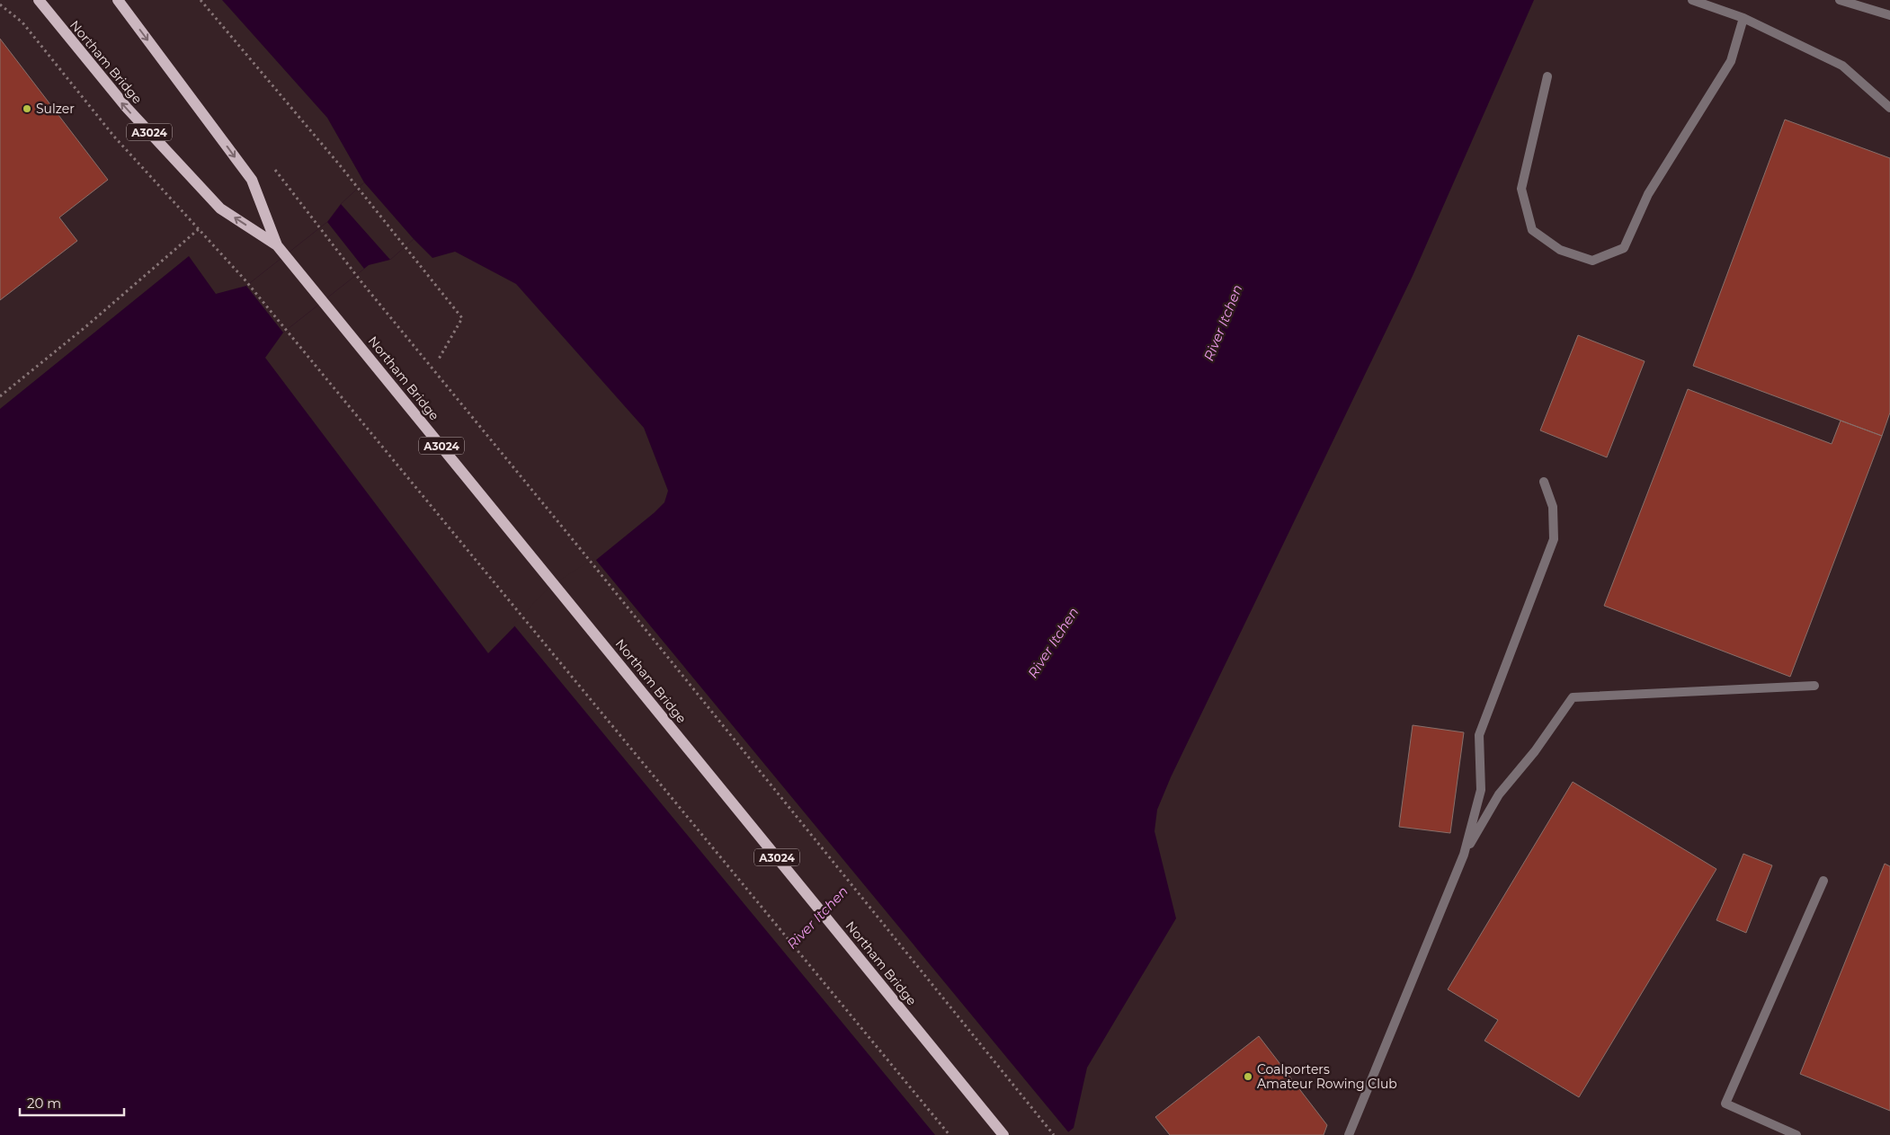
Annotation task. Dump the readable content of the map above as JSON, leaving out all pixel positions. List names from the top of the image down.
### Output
{
  "streets": {
    "main road": ["Northam Bridge", "A3024"]
  },
  "water": ["River Itchen"],
  "places": ["Sulzer", "Coalporters Amateur Rowing Club"],
  "scale_bar": "20 m"
}
